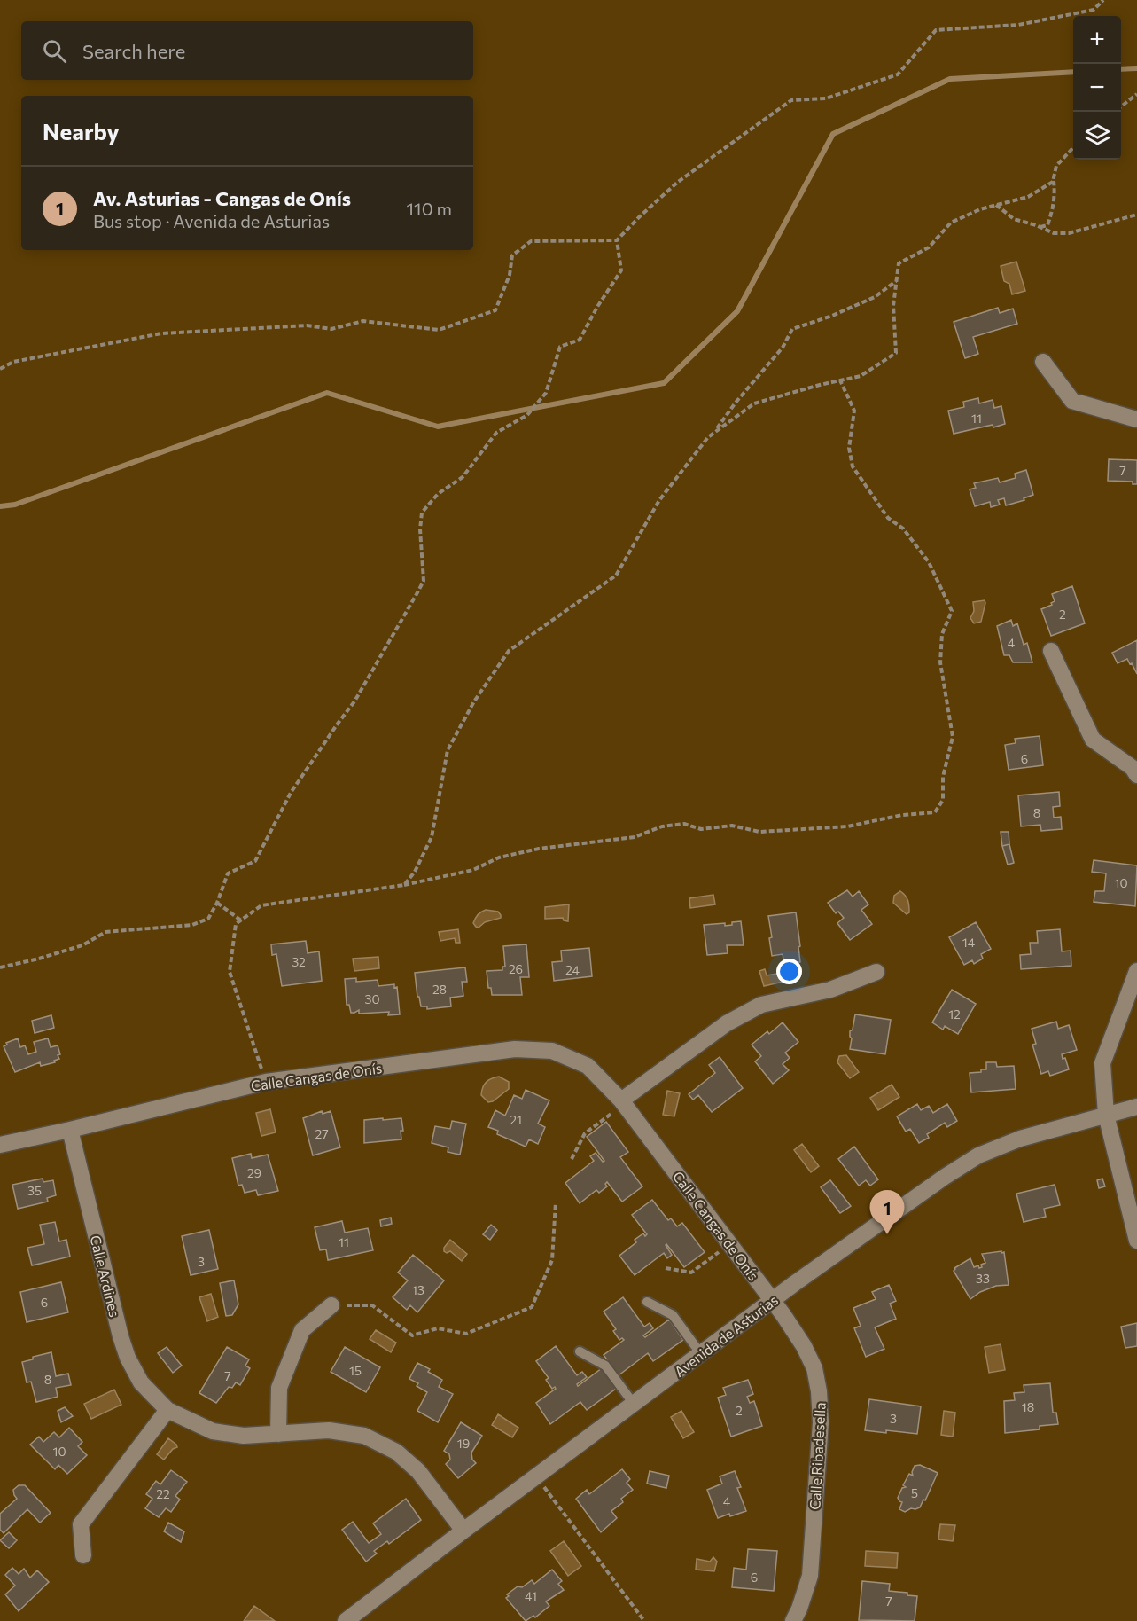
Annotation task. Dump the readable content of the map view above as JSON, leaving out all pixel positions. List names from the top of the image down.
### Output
{
  "streets": {
    "street": [
      "Calle Cangas de Onís",
      "Calle Ardines",
      "Avenida de Asturias",
      "Calle Ribadesella"
    ]
  },
  "crossings": [
    ["Calle Cangas de Onís", "Calle Ardines"],
    ["Calle Cangas de Onís", "Avenida de Asturias"],
    ["Calle Cangas de Onís", "Calle Ribadesella"],
    ["Calle Ardines", "Avenida de Asturias"],
    ["Avenida de Asturias", "Calle Ribadesella"]
  ],
  "house_numbers": [
    "11",
    "7",
    "2",
    "4",
    "6",
    "8",
    "10",
    "14",
    "32",
    "26",
    "24",
    "28",
    "30",
    "12",
    "21",
    "27",
    "29",
    "35",
    "11",
    "3",
    "33",
    "13",
    "6",
    "15",
    "7",
    "8",
    "18",
    "2",
    "3",
    "19",
    "10",
    "5",
    "22",
    "4",
    "6",
    "41",
    "7"
  ],
  "page": {
    "map_buttons": ["+", "−"],
    "search": "Search here",
    "heading": "Nearby",
    "list": [
      {
        "mark": "1",
        "name": "Av. Asturias - Cangas de Onís",
        "note": "Bus stop · Avenida de Asturias",
        "value": "110 m"
      }
    ],
    "pins": "1"
  }
}
